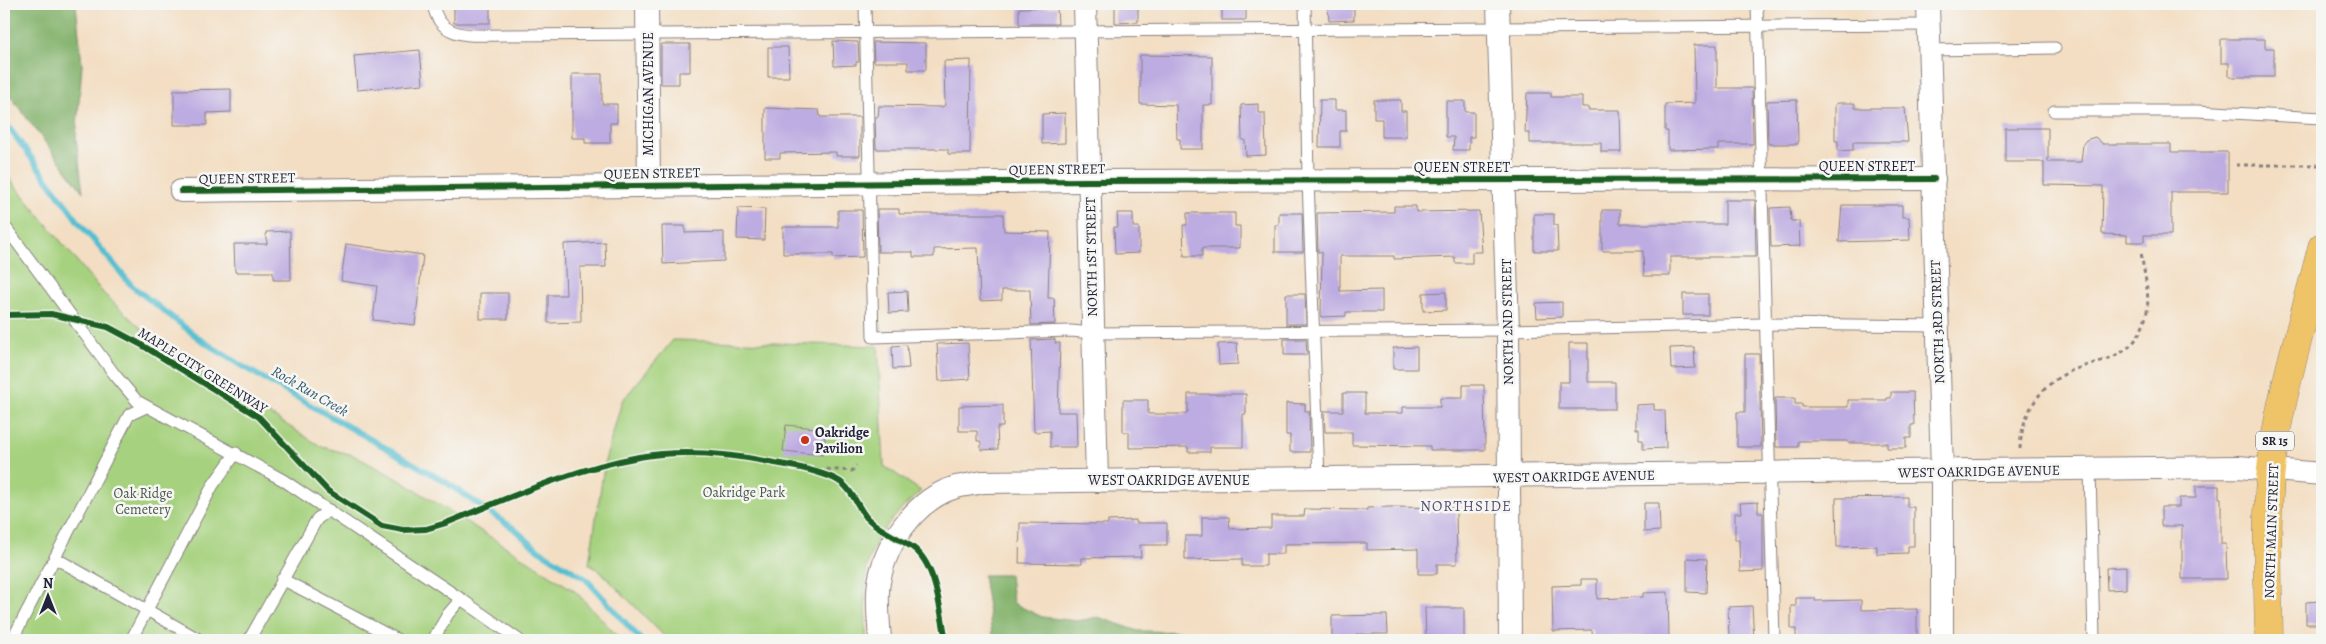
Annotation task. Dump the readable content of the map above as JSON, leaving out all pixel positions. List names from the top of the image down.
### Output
{
  "streets": {
    "main road": ["SR 15", "NORTH MAIN STREET"],
    "street": [
      "MICHIGAN AVENUE",
      "QUEEN STREET",
      "NORTH 1ST STREET",
      "NORTH 2ND STREET",
      "NORTH 3RD STREET",
      "WEST OAKRIDGE AVENUE"
    ],
    "cycle path": ["MAPLE CITY GREENWAY"]
  },
  "crossings": [
    ["MICHIGAN AVENUE", "QUEEN STREET"],
    ["QUEEN STREET", "NORTH 1ST STREET"],
    ["QUEEN STREET", "NORTH 2ND STREET"],
    ["QUEEN STREET", "NORTH 3RD STREET"],
    ["NORTH 1ST STREET", "WEST OAKRIDGE AVENUE"],
    ["NORTH 2ND STREET", "WEST OAKRIDGE AVENUE"],
    ["NORTH 3RD STREET", "WEST OAKRIDGE AVENUE"],
    ["WEST OAKRIDGE AVENUE", "NORTH MAIN STREET"]
  ],
  "districts": ["NORTHSIDE"],
  "water": ["Rock Run Creek"],
  "parks": ["Oakridge Park", "Oak Ridge Cemetery"],
  "places": ["Oakridge Pavilion"],
  "north": "top"
}
